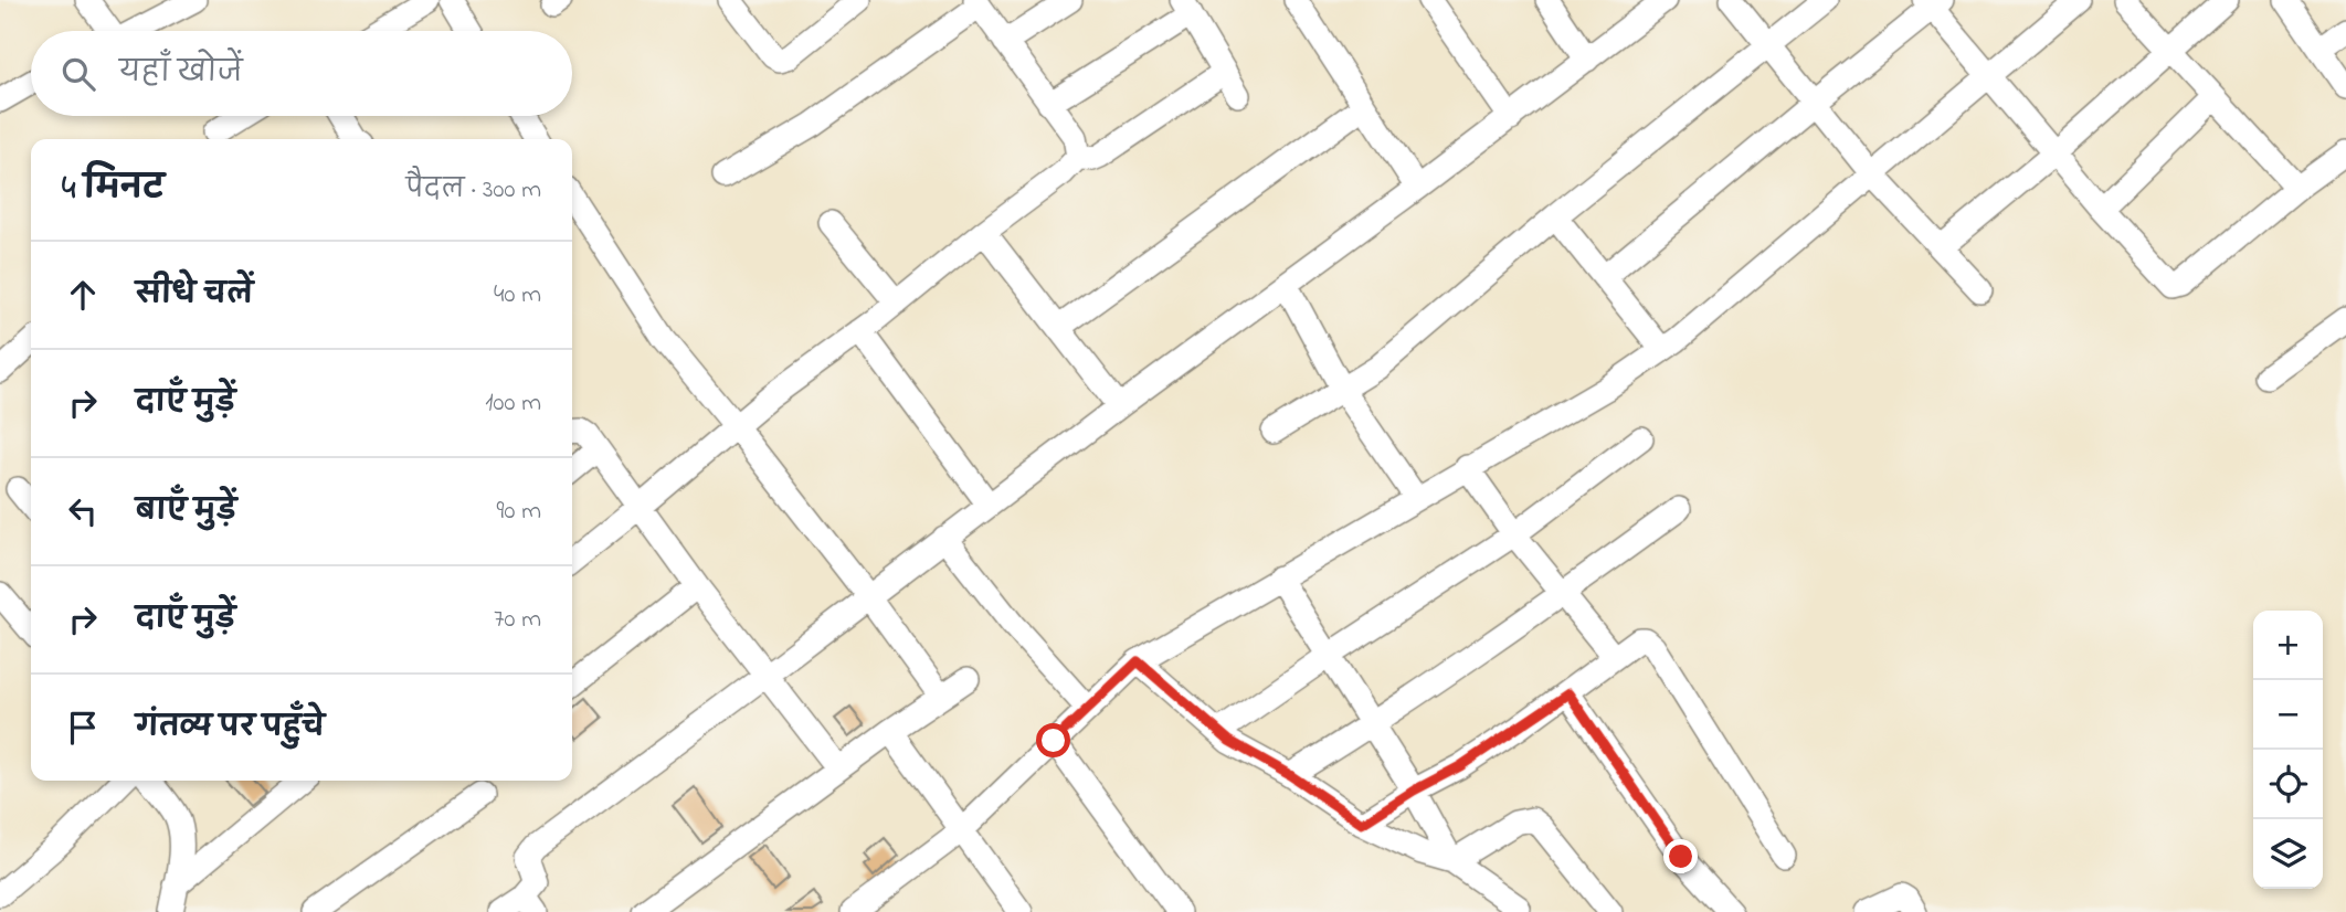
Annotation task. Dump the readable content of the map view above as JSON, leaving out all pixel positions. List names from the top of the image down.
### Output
{
  "page": {
    "search": "यहाँ खोजें",
    "heading": ["4 मिनट", "पैदल · 300 m"],
    "list": [
      ["सीधे चलें", "40 m"],
      ["दाएँ मुड़ें", "100 m"],
      ["बाएँ मुड़ें", "90 m"],
      ["दाएँ मुड़ें", "70 m"],
      "गंतव्य पर पहुँचे"
    ],
    "map_buttons": ["+", "−"]
  }
}
